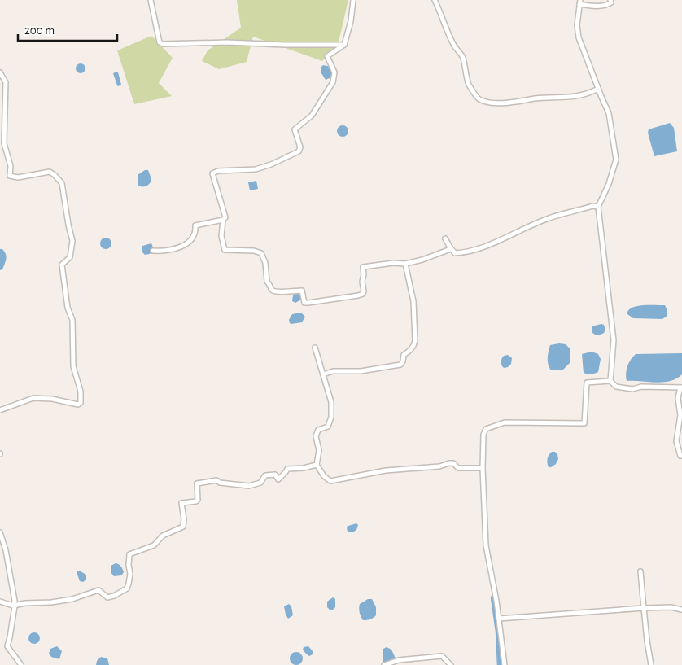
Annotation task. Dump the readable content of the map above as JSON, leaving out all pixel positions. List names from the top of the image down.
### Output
{
  "scale_bar": "200 m"
}
